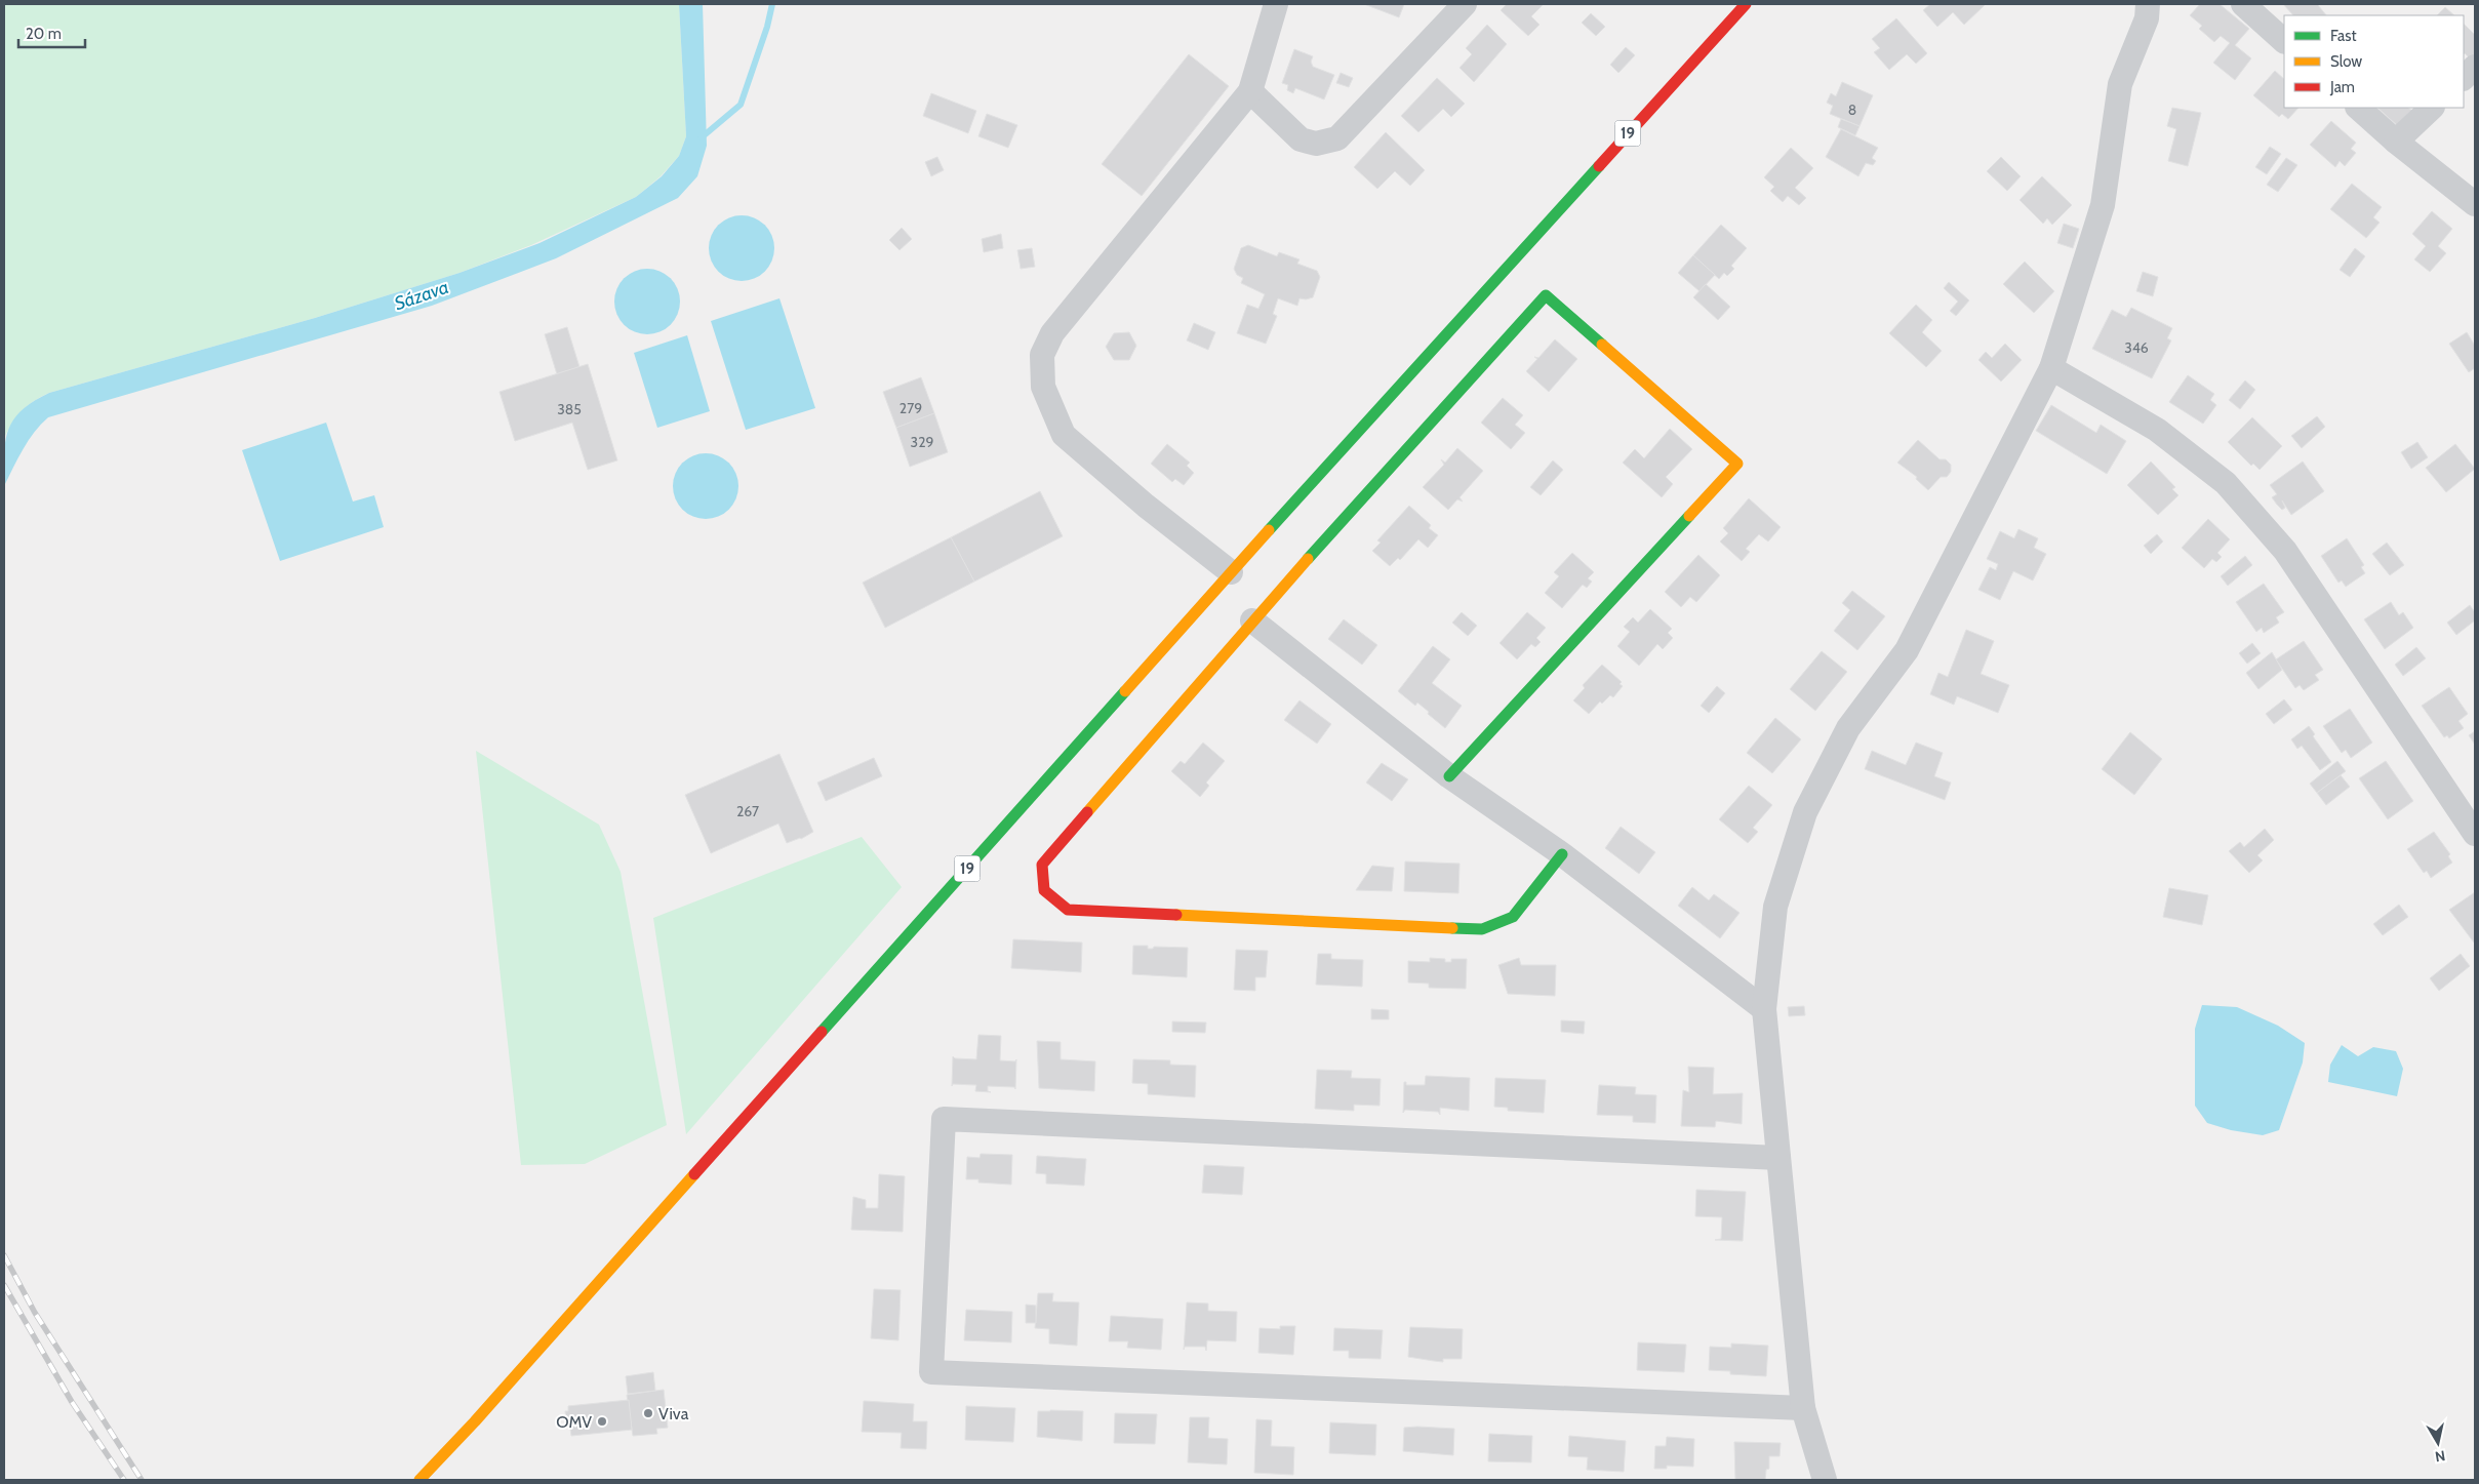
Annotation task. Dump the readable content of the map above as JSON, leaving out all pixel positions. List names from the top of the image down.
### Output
{
  "streets": {
    "street": ["19"]
  },
  "water": ["Sázava"],
  "places": ["Viva", "OMV"],
  "house_numbers": [
    "8",
    "346",
    "279",
    "385",
    "329",
    "267"
  ],
  "legend": ["Fast", "Slow", "Jam"],
  "scale_bar": "20 m",
  "north": "bottom"
}
